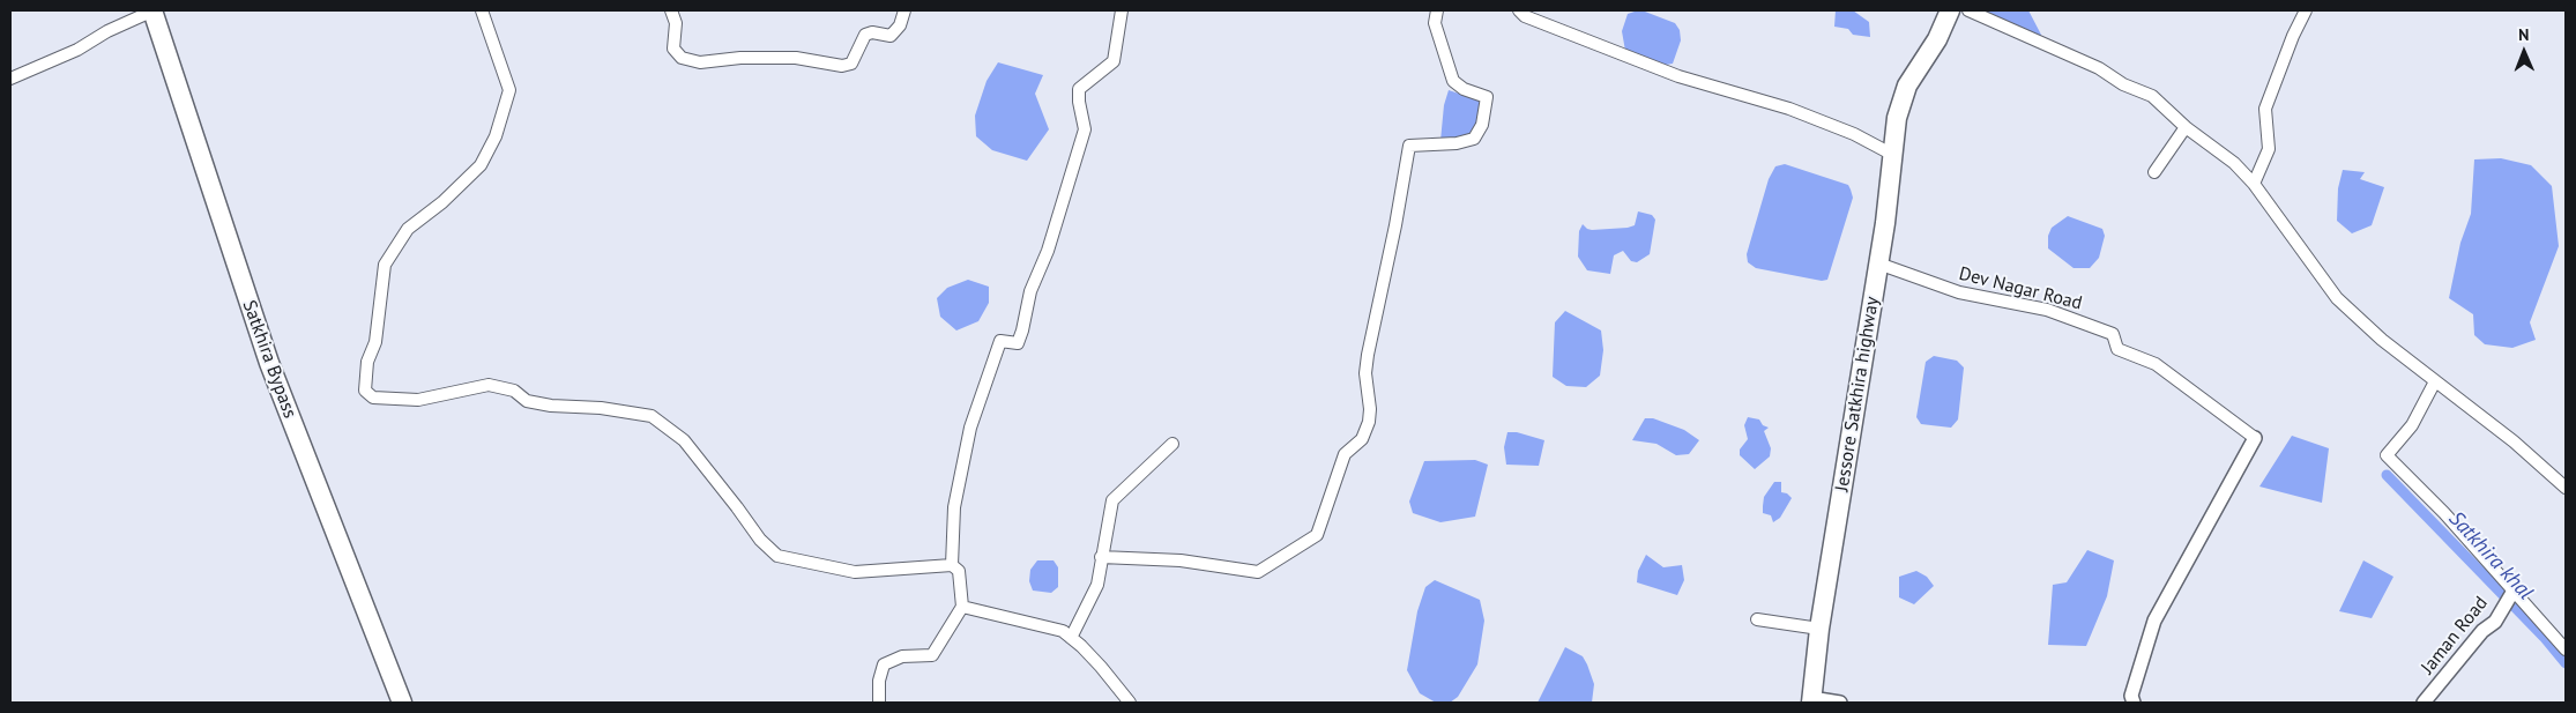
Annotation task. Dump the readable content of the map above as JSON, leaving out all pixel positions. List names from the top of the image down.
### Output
{
  "streets": {
    "highway": ["Satkhira Bypass", "Jessore Satkhira highway"],
    "street": ["Dev Nagar Road", "Jaman Road"]
  },
  "crossings": [
    ["Dev Nagar Road", "Jessore Satkhira highway"]
  ],
  "water": ["Satkhira khal"],
  "north": "top"
}
